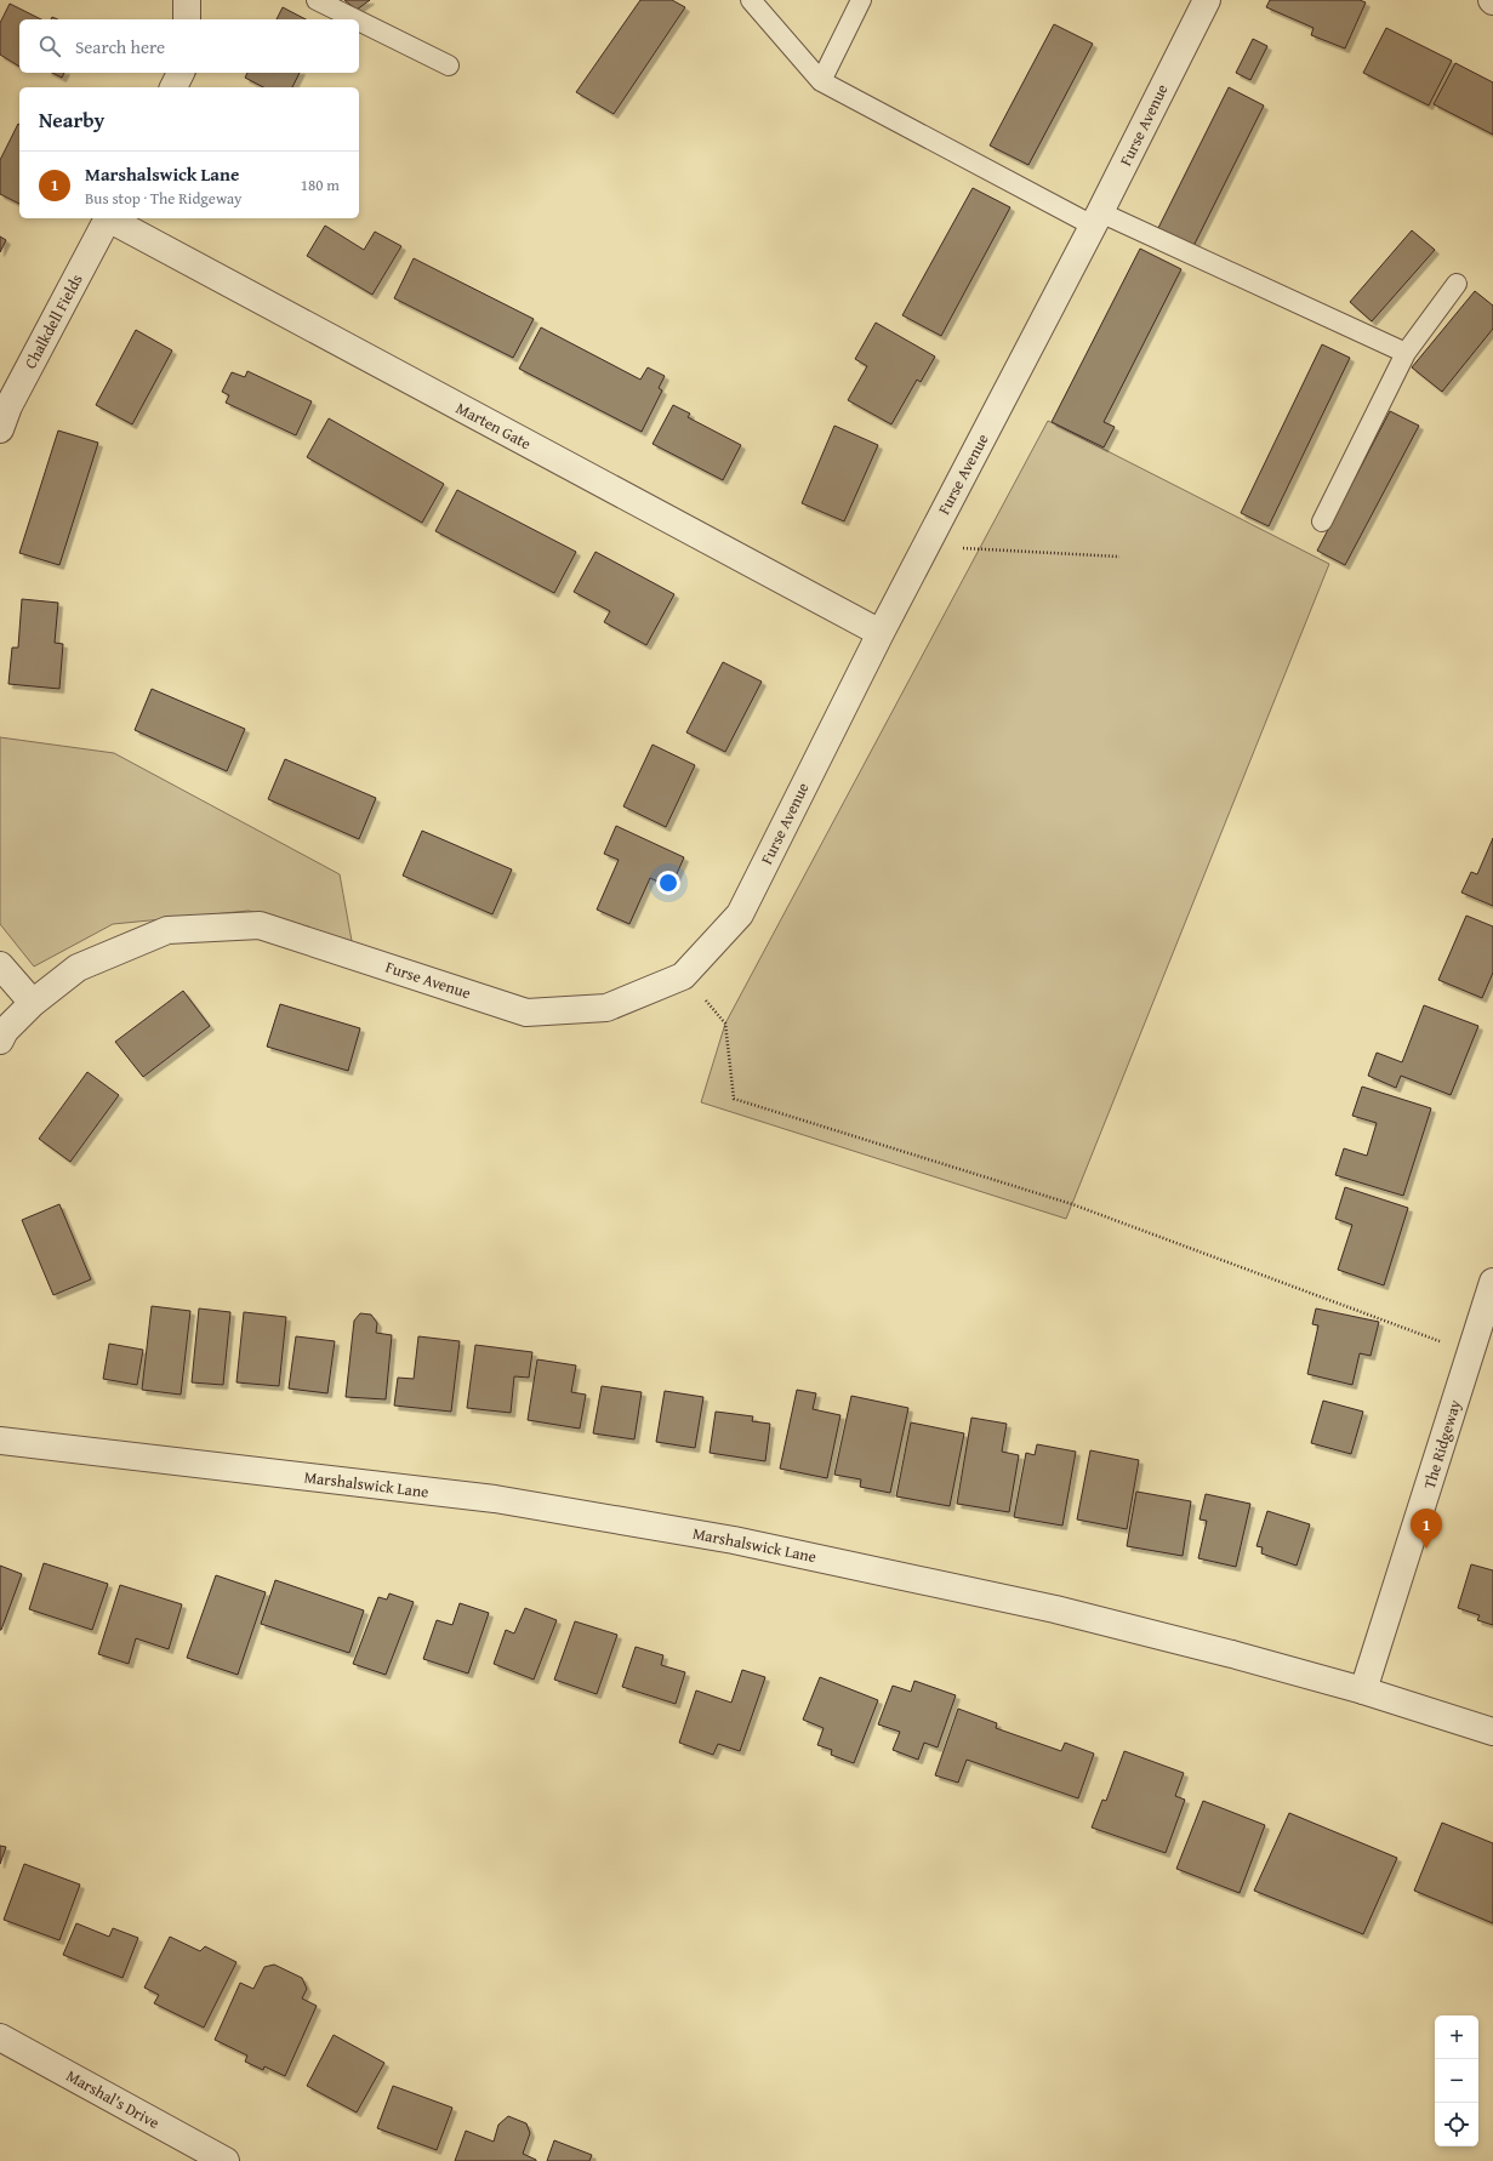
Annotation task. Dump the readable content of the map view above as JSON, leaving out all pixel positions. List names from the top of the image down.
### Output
{
  "streets": {
    "street": [
      "Furse Avenue",
      "Chalkdell Fields",
      "Marten Gate",
      "The Ridgeway",
      "Marshalswick Lane",
      "Marshal's Drive"
    ]
  },
  "crossings": [
    ["Furse Avenue", "Marten Gate"],
    ["The Ridgeway", "Marshalswick Lane"]
  ],
  "page": {
    "search": "Search here",
    "heading": "Nearby",
    "list": [
      {
        "mark": "1",
        "name": "Marshalswick Lane",
        "note": "Bus stop · The Ridgeway",
        "value": "180 m"
      }
    ],
    "pins": "1",
    "map_buttons": ["+", "−"]
  }
}
